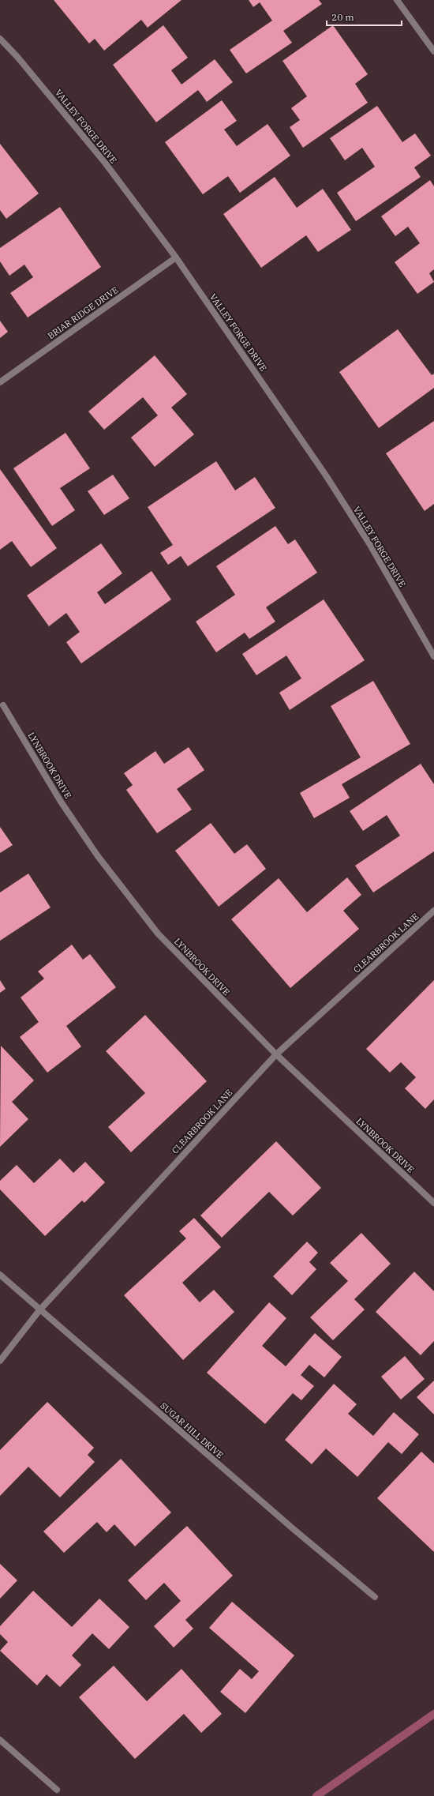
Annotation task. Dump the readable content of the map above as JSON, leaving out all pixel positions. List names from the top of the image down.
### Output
{
  "streets": {
    "street": [
      "VALLEY FORGE DRIVE",
      "BRIAR RIDGE DRIVE",
      "LYNBROOK DRIVE",
      "CLEARBROOK LANE",
      "SUGAR HILL DRIVE"
    ]
  },
  "crossings": [
    ["VALLEY FORGE DRIVE", "BRIAR RIDGE DRIVE"],
    ["LYNBROOK DRIVE", "CLEARBROOK LANE"],
    ["CLEARBROOK LANE", "SUGAR HILL DRIVE"]
  ],
  "scale_bar": "20 m"
}
